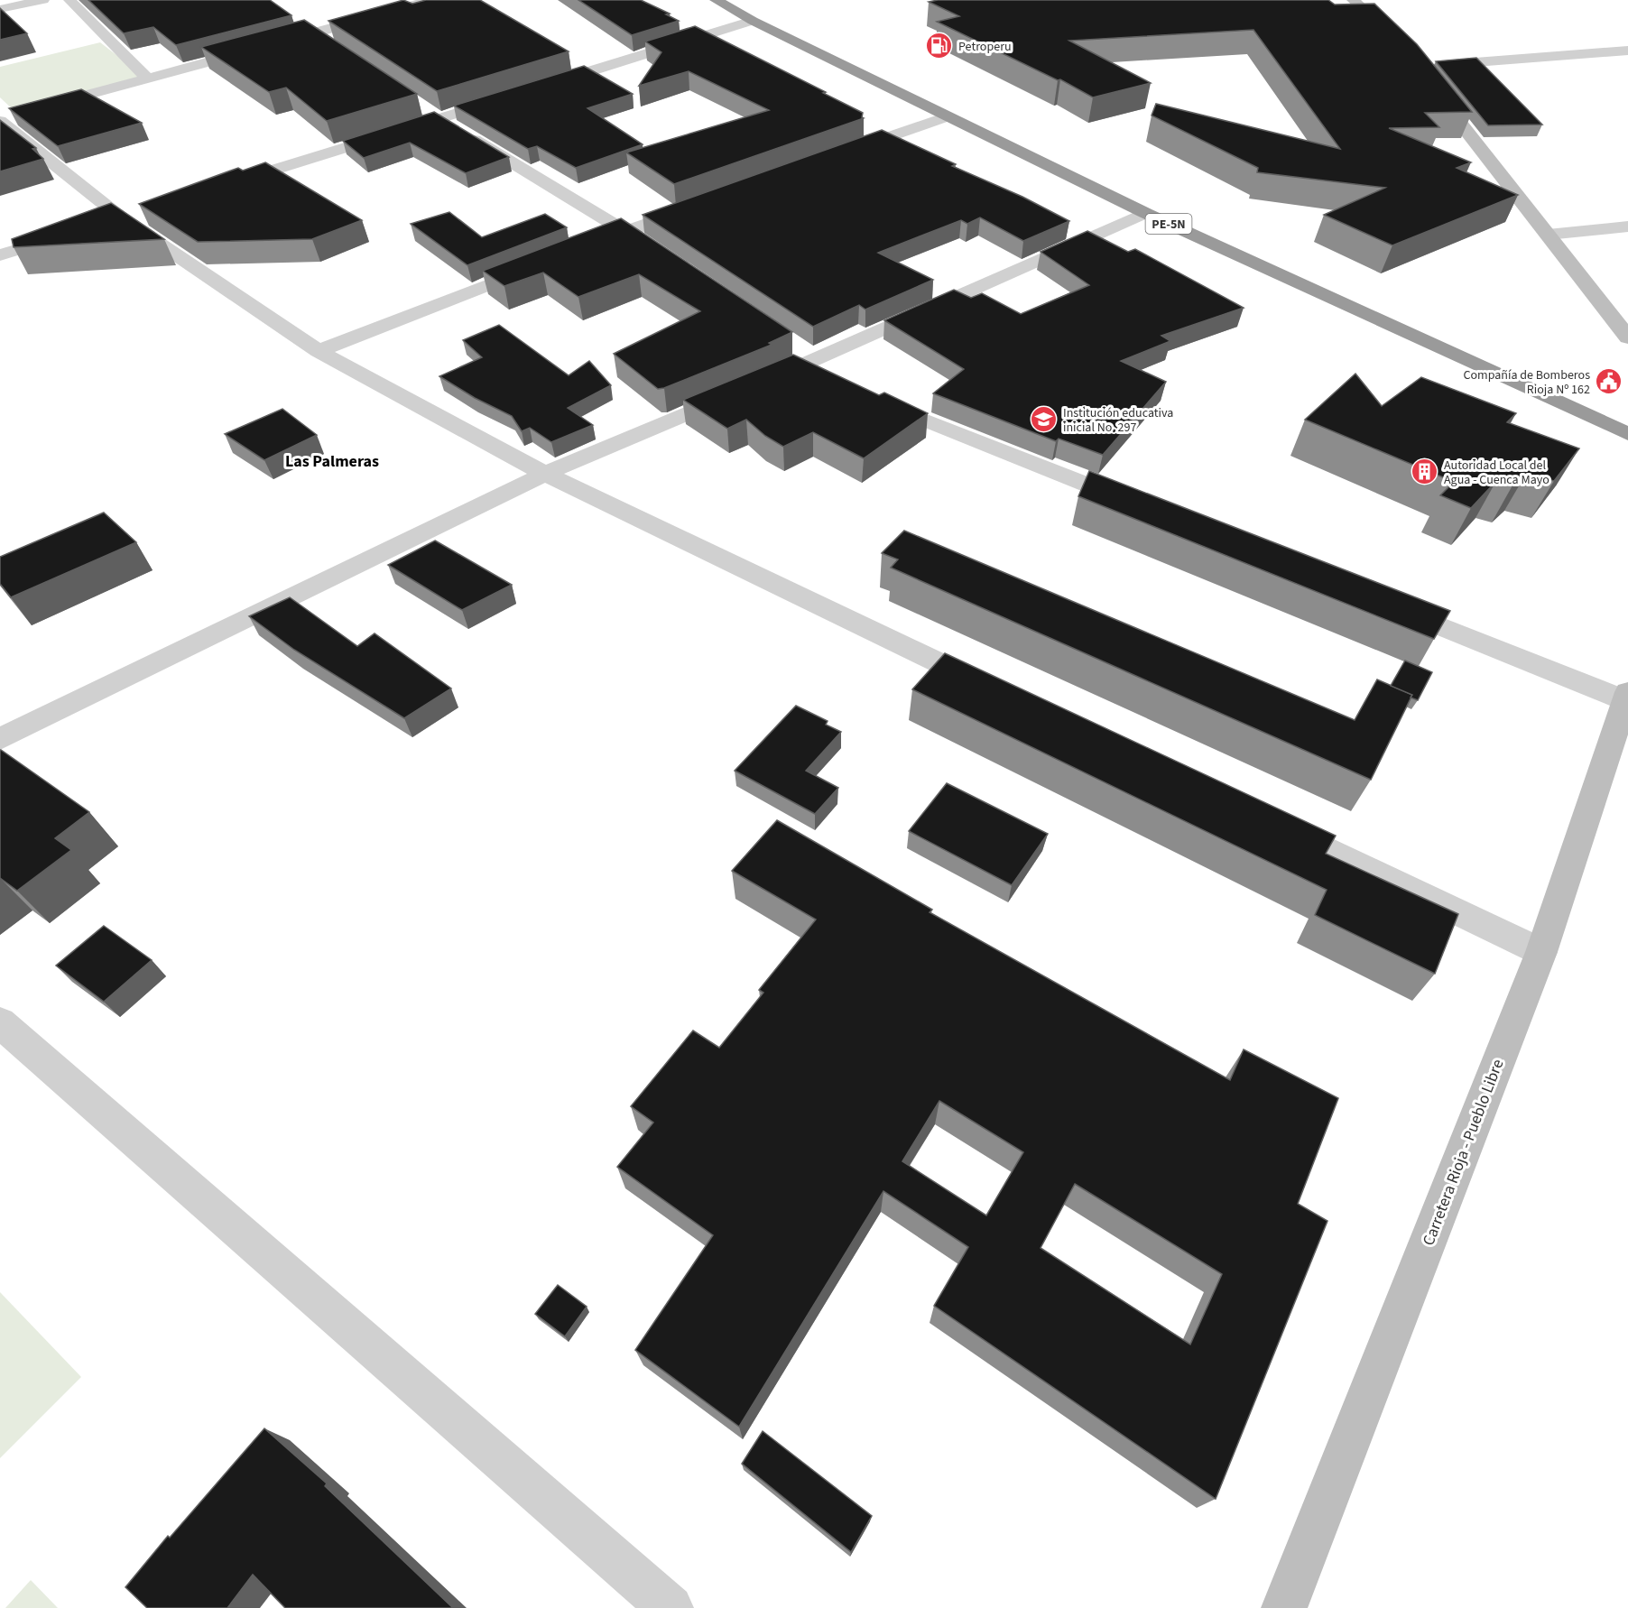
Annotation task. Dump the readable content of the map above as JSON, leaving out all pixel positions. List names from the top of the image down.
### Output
{
  "streets": {
    "highway": ["PE-5N"],
    "street": ["Carretera Rioja - Pueblo Libre"]
  },
  "districts": ["Las Palmeras"],
  "places": {
    "fuel station": ["Petroperu"],
    "public building": ["Compañía de Bomberos Rioja Nº 162"],
    "school or university": ["Institución educativa inicial No. 297"],
    "building": ["Autoridad Local del Agua - Cuenca Mayo"]
  }
}
